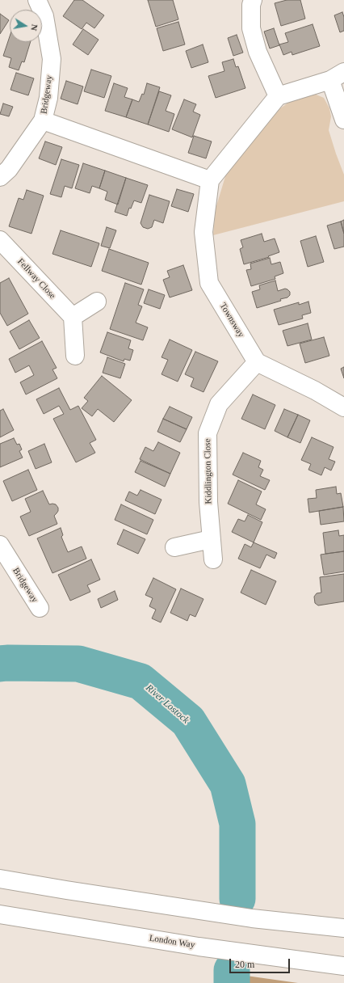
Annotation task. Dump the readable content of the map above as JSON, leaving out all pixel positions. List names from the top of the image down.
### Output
{
  "streets": {
    "main road": [
      "Bridgeway",
      "Fellway Close",
      "Townsway",
      "Kiddlington Close",
      "London Way"
    ]
  },
  "crossings": [
    ["Townsway", "Kiddlington Close"]
  ],
  "water": ["River Lostock"],
  "scale_bar": "20 m",
  "north": "right"
}
